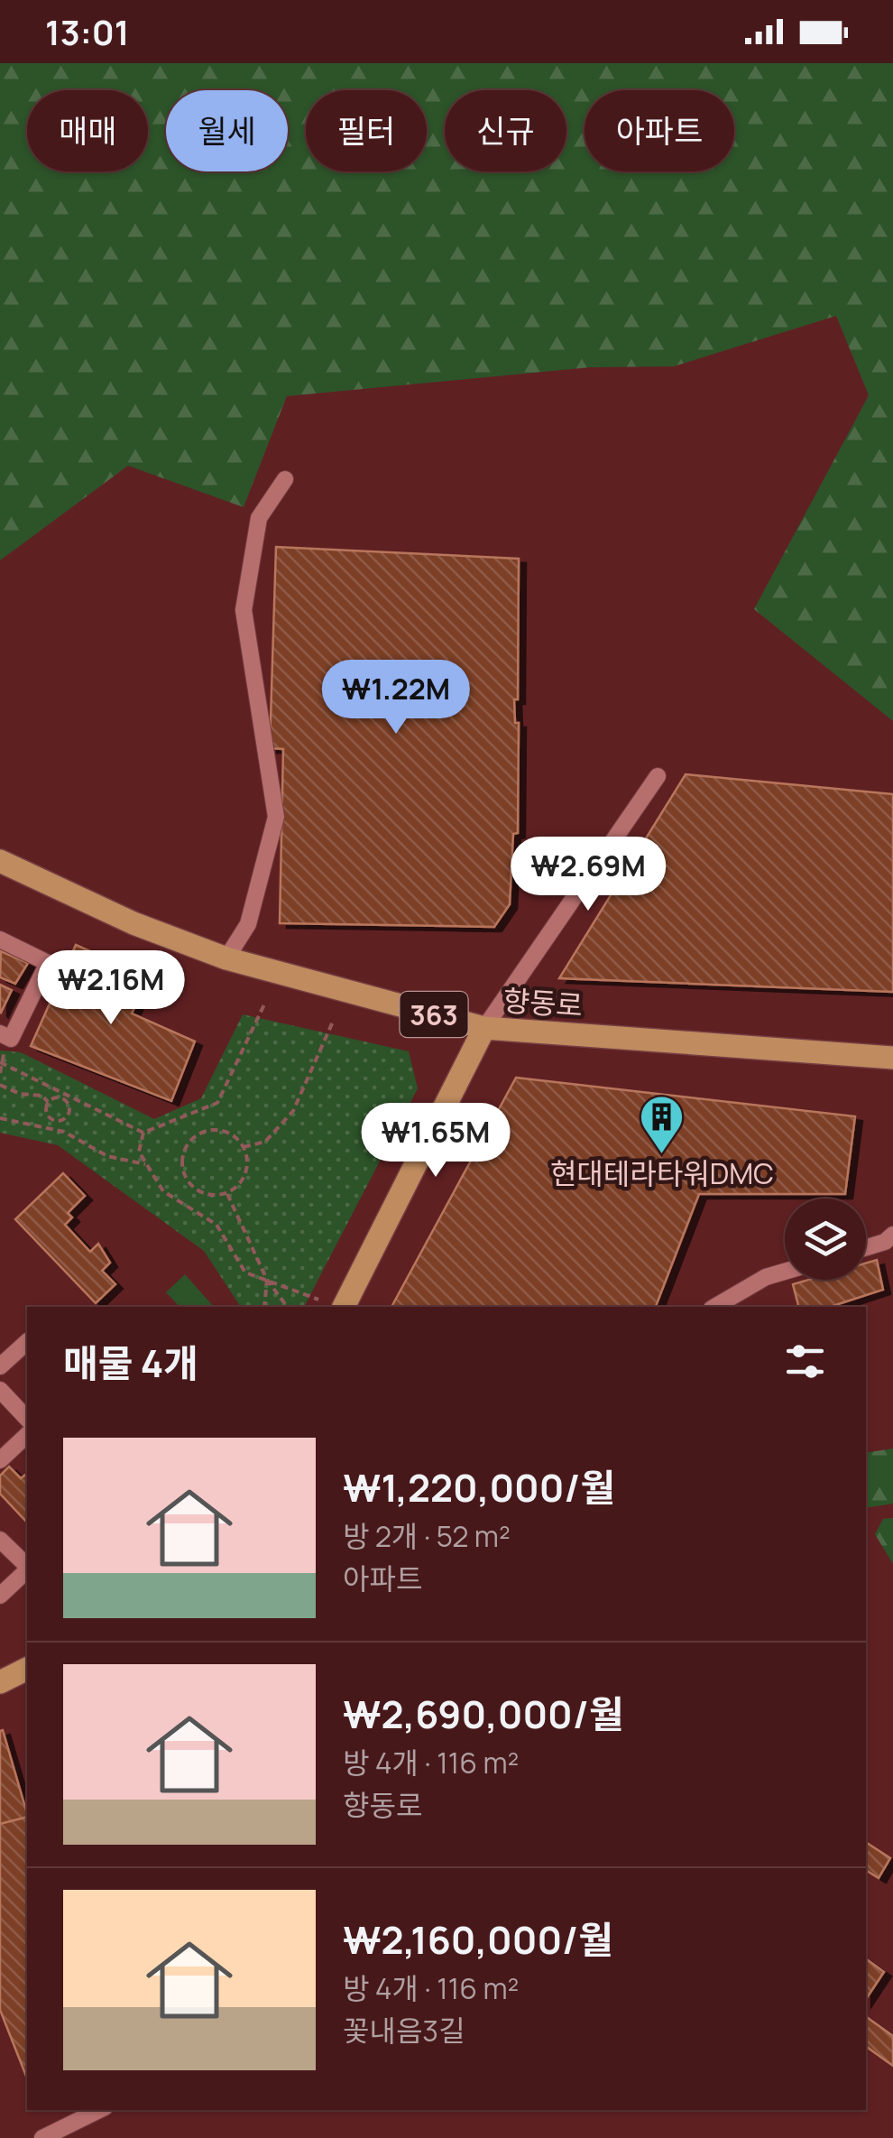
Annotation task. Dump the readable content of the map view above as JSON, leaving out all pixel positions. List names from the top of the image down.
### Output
{
  "streets": {
    "main road": ["향동로", "363"]
  },
  "places": {
    "building": ["현대테라타워DMC"]
  },
  "page": {
    "status": "13:01",
    "chip": [
      "매매",
      "월세",
      "필터",
      "신규",
      "아파트"
    ],
    "price": [
      "₩1.22M",
      "₩2.69M",
      "₩2.16M",
      "₩1.65M"
    ],
    "heading": "매물 4개",
    "list": [
      {
        "name": "₩1,220,000/월",
        "note": "방 2개 · 52 m² · 아파트"
      },
      {
        "name": "₩2,690,000/월",
        "note": "방 4개 · 116 m² · 향동로"
      },
      {
        "name": "₩2,160,000/월",
        "note": "방 4개 · 116 m² · 꽃내음3길"
      }
    ]
  }
}
